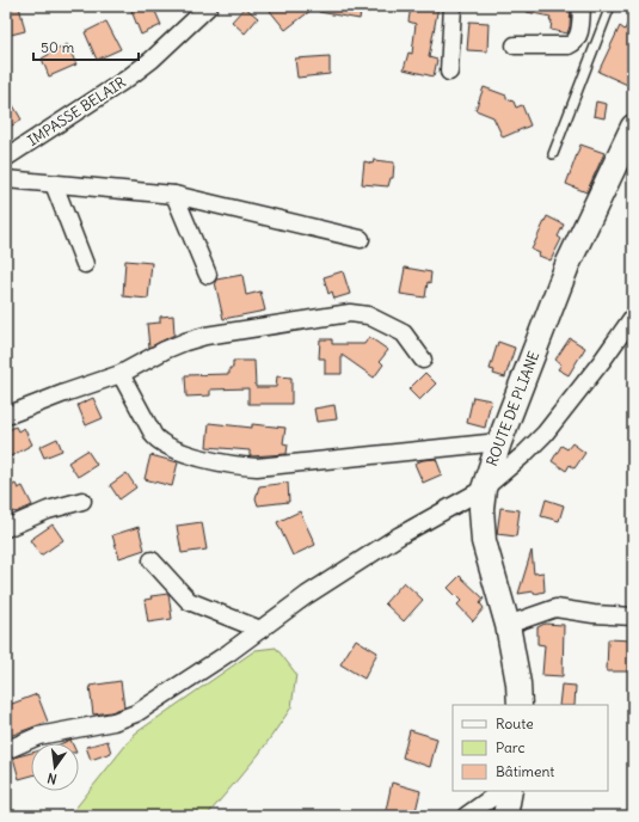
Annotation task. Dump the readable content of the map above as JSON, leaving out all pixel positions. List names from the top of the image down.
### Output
{
  "streets": {
    "street": ["IMPASSE BELAIR", "ROUTE DE PLIANE"]
  },
  "legend": ["Route", "Parc", "Bâtiment"],
  "scale_bar": "50 m",
  "north": "bottom"
}
